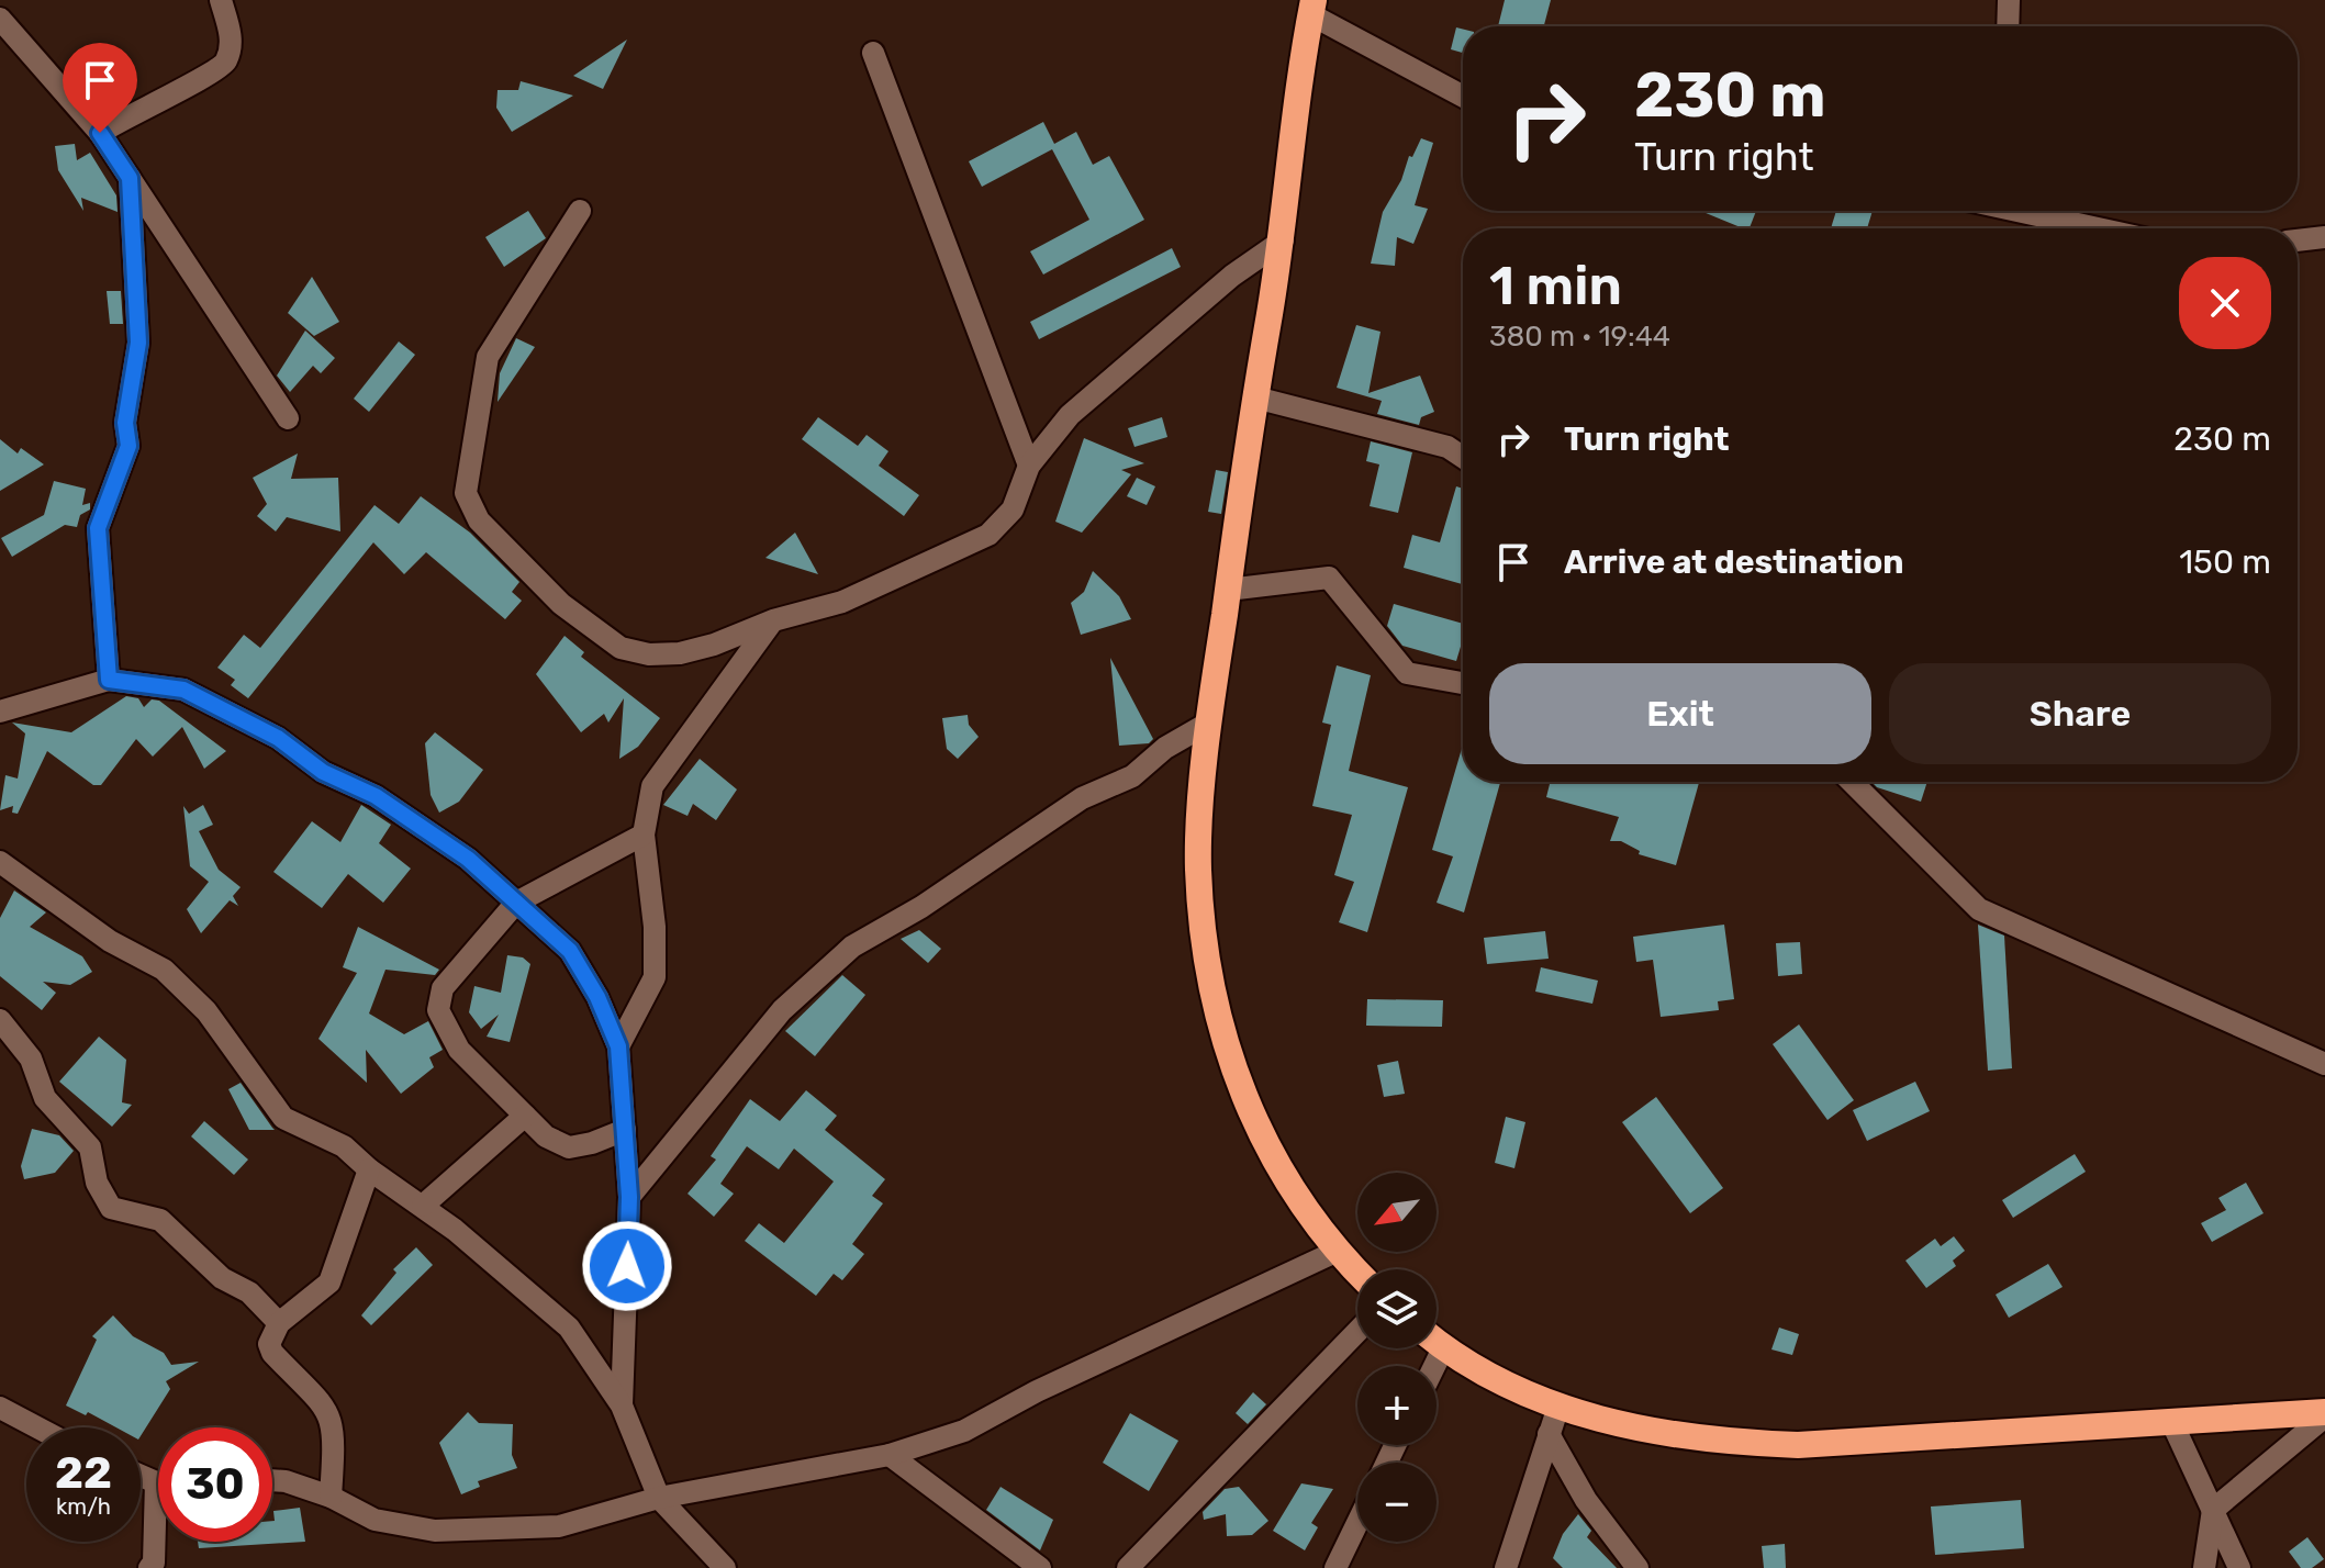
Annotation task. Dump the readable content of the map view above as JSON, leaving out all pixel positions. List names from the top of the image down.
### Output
{
  "north": "bottom left",
  "page": {
    "turn": ["230 m", "Turn right"],
    "heading": ["1 min", "380 m · 19:44"],
    "list": [
      {
        "name": "Turn right",
        "value": "230 m"
      },
      {
        "name": "Arrive at destination",
        "value": "150 m"
      }
    ],
    "buttons": ["Exit", "Share"],
    "map_buttons": ["+", "−"],
    "speed": "22 km/h",
    "limit": "30"
  }
}
